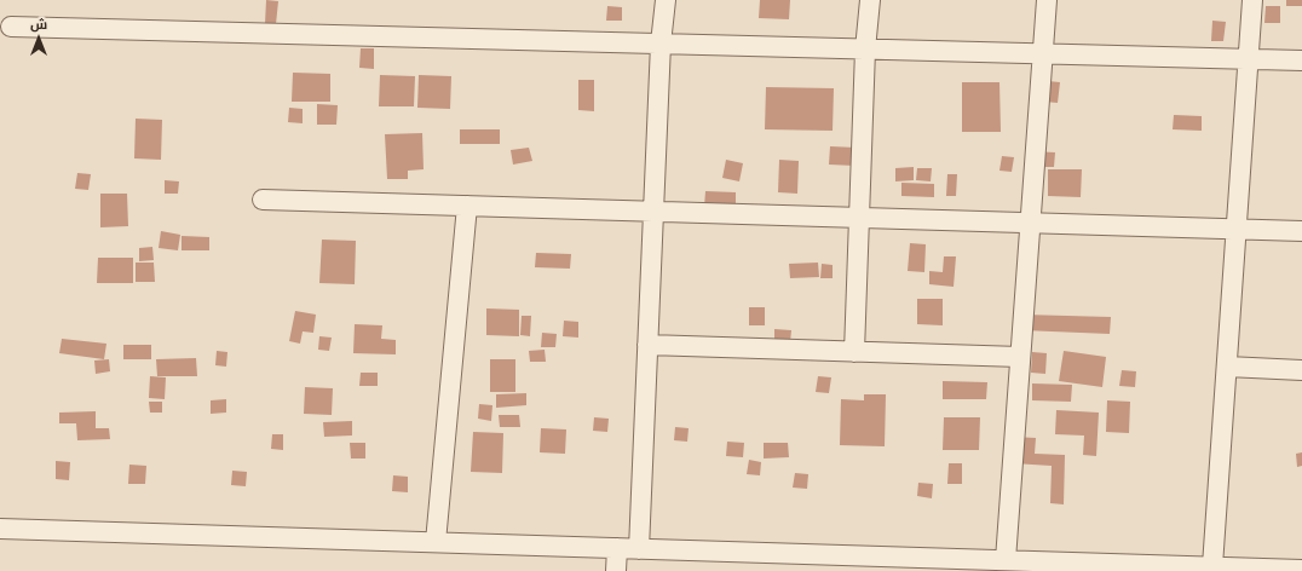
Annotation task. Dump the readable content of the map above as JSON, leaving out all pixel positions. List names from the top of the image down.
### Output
{
  "north": "top"
}
